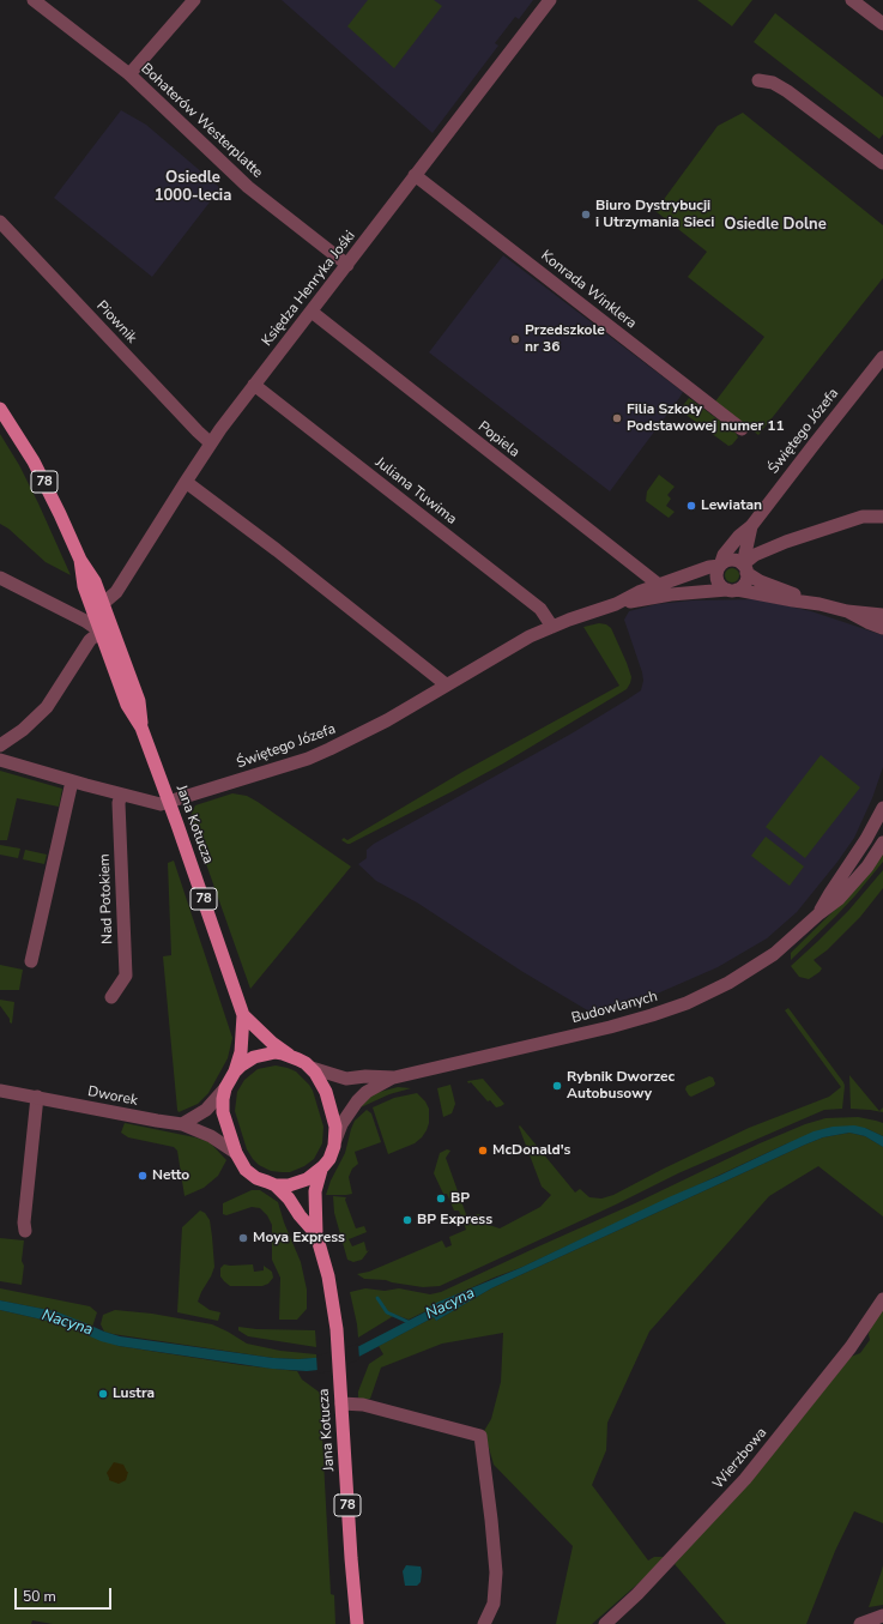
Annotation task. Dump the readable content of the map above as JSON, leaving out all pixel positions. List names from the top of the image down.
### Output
{
  "streets": {
    "main road": ["78", "Jana Kotucza"],
    "street": [
      "Bohaterów Westerplatte",
      "Księdza Henryka Jośki",
      "Konrada Winklera",
      "Piownik",
      "Świętego Józefa",
      "Popiela",
      "Juliana Tuwima",
      "Nad Potokiem",
      "Budowlanych",
      "Dworek",
      "Wierzbowa"
    ]
  },
  "crossings": [
    ["Bohaterów Westerplatte", "Księdza Henryka Jośki"],
    ["Księdza Henryka Jośki", "Konrada Winklera"],
    ["Księdza Henryka Jośki", "Piownik"],
    ["Księdza Henryka Jośki", "Popiela"],
    ["Księdza Henryka Jośki", "Juliana Tuwima"],
    ["Księdza Henryka Jośki", "Jana Kotucza"],
    ["Świętego Józefa", "Popiela"],
    ["Świętego Józefa", "Juliana Tuwima"],
    ["Świętego Józefa", "Jana Kotucza"],
    ["Świętego Józefa", "Nad Potokiem"],
    ["78", "Jana Kotucza"],
    ["78", "Budowlanych"],
    ["78", "Dworek"],
    ["Jana Kotucza", "Budowlanych"],
    ["Jana Kotucza", "Dworek"],
    ["Budowlanych", "Dworek"]
  ],
  "districts": ["Osiedle 1000-lecia", "Osiedle Dolne"],
  "water": ["Nacyna"],
  "places": [
    "Biuro Dystrybucji i Utrzymania Sieci",
    "Przedszkole nr 36",
    "Filia Szkoły Podstawowej numer 11",
    "Lewiatan",
    "Rybnik Dworzec Autobusowy",
    "McDonald's",
    "Netto",
    "BP",
    "BP Express",
    "Moya Express",
    "Lustra"
  ],
  "scale_bar": "50 m"
}
